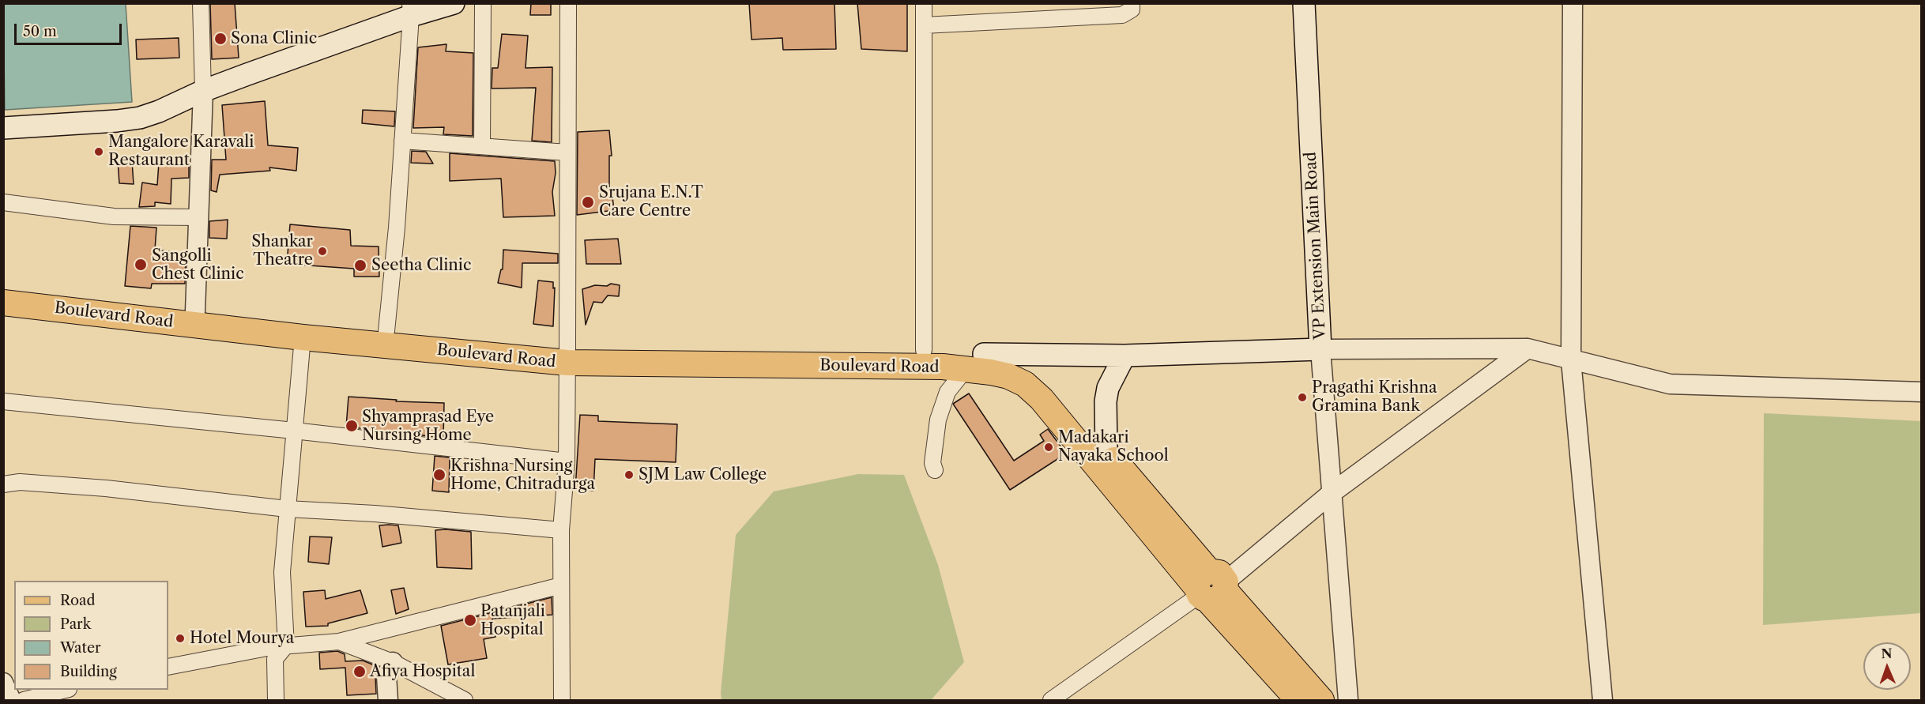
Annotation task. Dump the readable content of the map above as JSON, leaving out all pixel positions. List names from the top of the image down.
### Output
{
  "streets": {
    "main road": ["VP Extension Main Road", "Boulevard Road"]
  },
  "crossings": [
    ["VP Extension Main Road", "Boulevard Road"]
  ],
  "places": [
    "Sona Clinic",
    "Mangalore Karavali Restaurant",
    "Srujana E.N.T Care Centre",
    "Shankar Theatre",
    "Sangolli Chest Clinic",
    "Seetha Clinic",
    "Pragathi Krishna Gramina Bank",
    "Shyamprasad Eye Nursing Home",
    "Madakari Nayaka School",
    "Krishna Nursing Home, Chitradurga",
    "SJM Law College",
    "Patanjali Hospital",
    "Hotel Mourya",
    "Afiya Hospital"
  ],
  "legend": [
    "Road",
    "Park",
    "Water",
    "Building"
  ],
  "scale_bar": "50 m",
  "north": "top"
}
